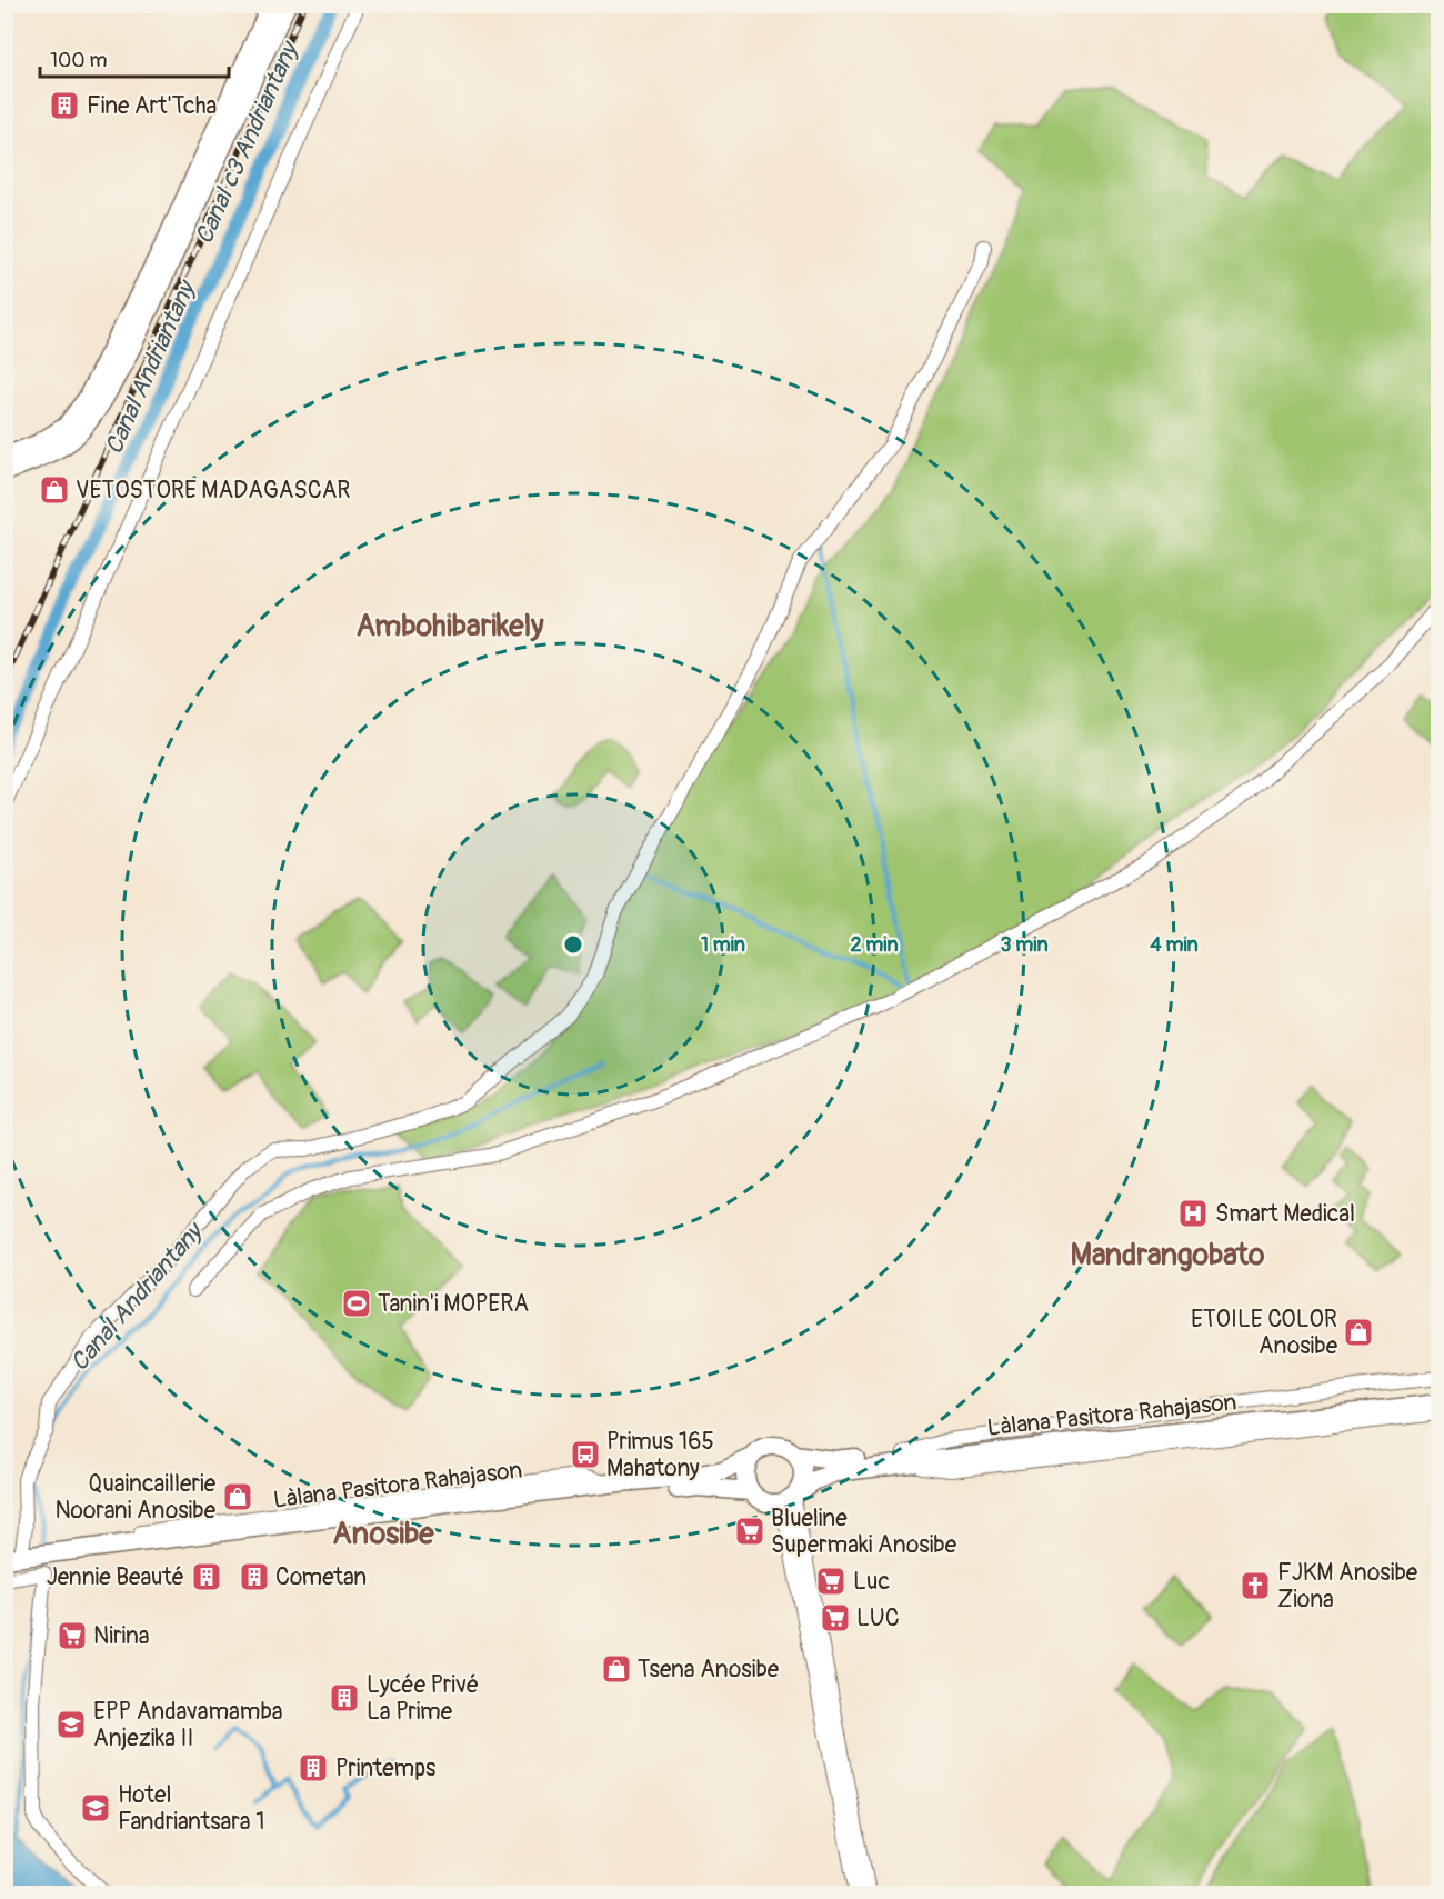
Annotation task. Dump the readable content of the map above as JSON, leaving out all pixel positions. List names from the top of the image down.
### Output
{
  "streets": {
    "main road": ["Làlana Pasitora Rahajason"]
  },
  "districts": ["Ambohibarikely", "Mandrangobato", "Anosibe"],
  "water": ["Canal c3 Andriantany", "Canal Andriantany"],
  "places": {
    "building": [
      "Fine Art'Tcha",
      "Jennie Beauté",
      "Cometan",
      "Lycée Privé La Prime",
      "Printemps"
    ],
    "shop": [
      "VETOSTORE MADAGASCAR",
      "ETOILE COLOR Anosibe",
      "Quaincaillerie Noorani Anosibe",
      "Tsena Anosibe"
    ],
    "hospital": ["Smart Medical"],
    "sports": ["Tanin'i MOPERA"],
    "bus stop": ["Primus 165 Mahatony"],
    "supermarket": [
      "Blueline Supermaki Anosibe",
      "Luc",
      "LUC",
      "Nirina"
    ],
    "church": ["FJKM Anosibe Ziona"],
    "school or university": ["EPP Andavamamba Anjezika II", "Hotel Fandriantsara 1"]
  },
  "scale_bar": "100 m",
  "rings": [
    "1 min",
    "2 min",
    "3 min",
    "4 min"
  ]
}
